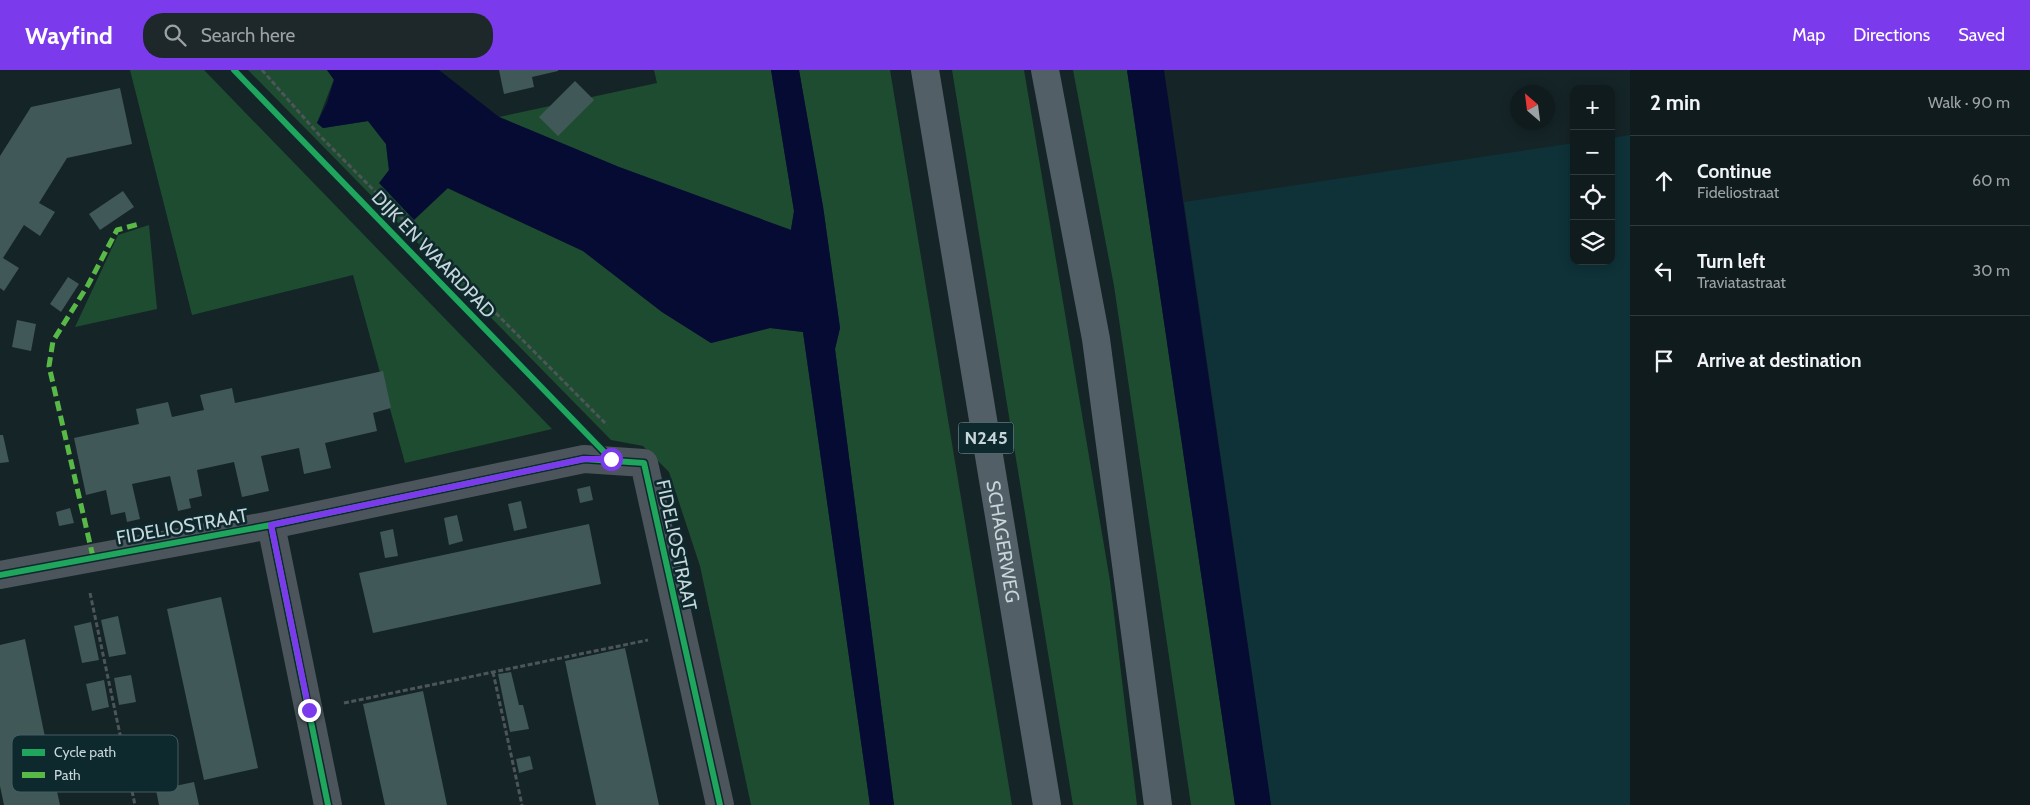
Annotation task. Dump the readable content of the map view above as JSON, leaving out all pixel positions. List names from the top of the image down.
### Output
{
  "streets": {
    "main road": ["N245", "SCHAGERWEG"],
    "street": ["FIDELIOSTRAAT"],
    "cycle path": ["DIJK EN WAARDPAD"]
  },
  "legend": ["Cycle path", "Path"],
  "north": "top left",
  "page": {
    "header": "Wayfind",
    "search": "Search here",
    "nav": ["Map", "Directions", "Saved"],
    "heading": ["2 min", "Walk · 90 m"],
    "map_buttons": ["+", "−"],
    "list": [
      ["Continue", "Fideliostraat", "60 m"],
      ["Turn left", "Traviatastraat", "30 m"],
      "Arrive at destination"
    ]
  }
}
